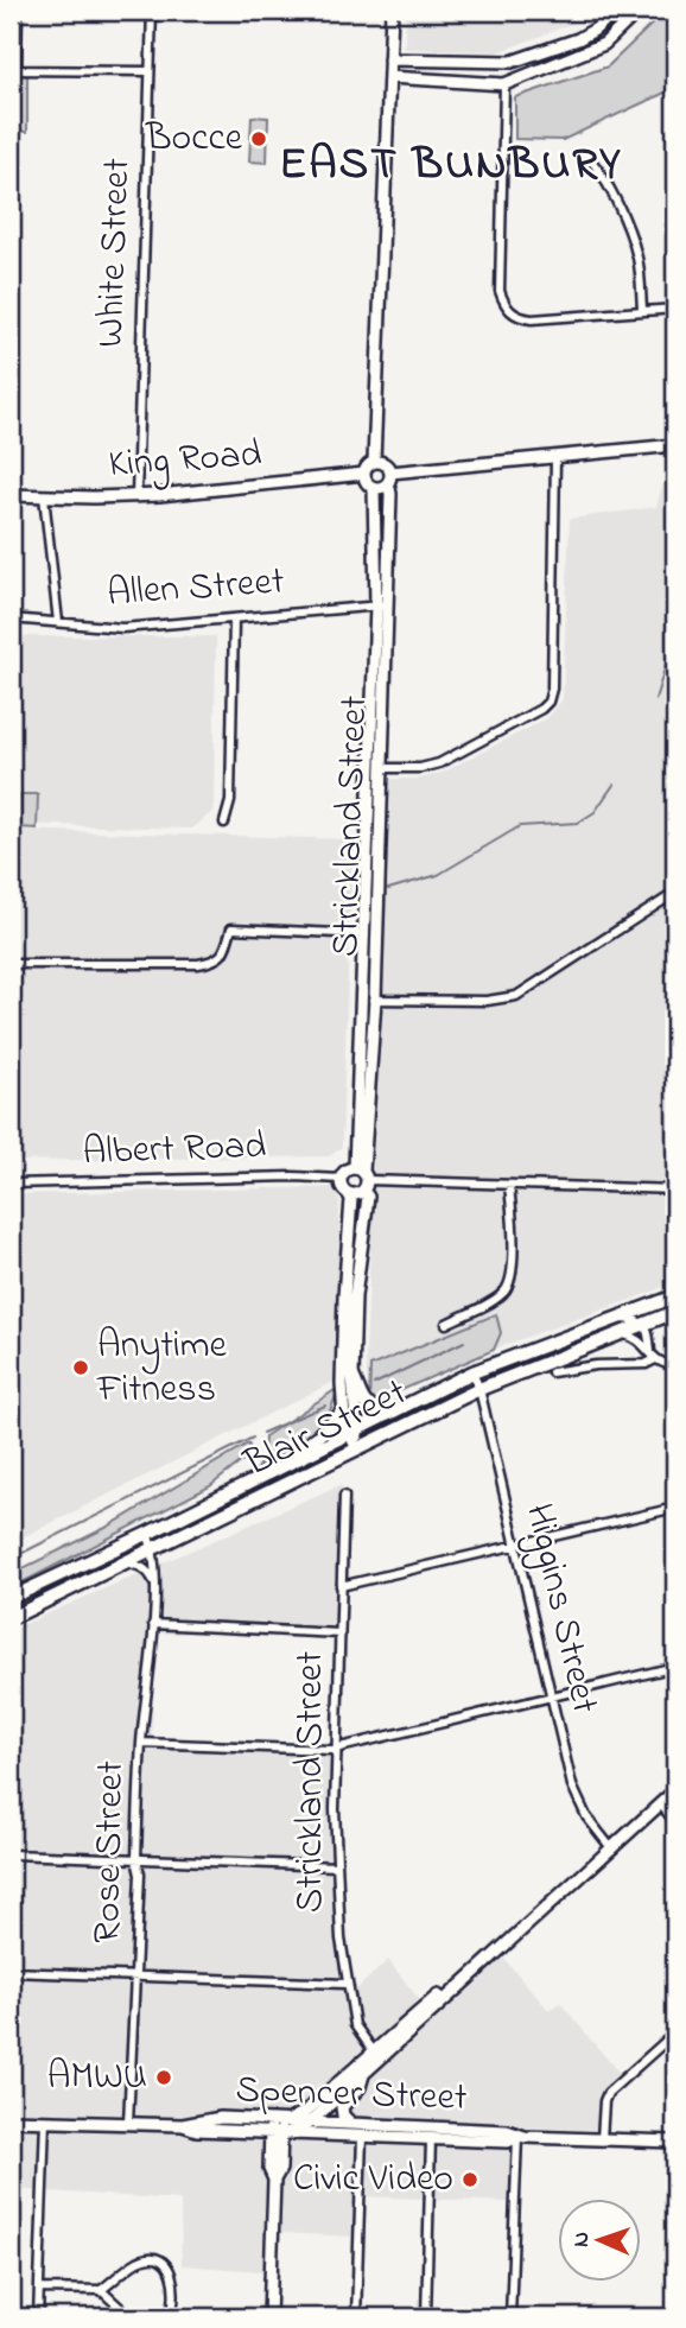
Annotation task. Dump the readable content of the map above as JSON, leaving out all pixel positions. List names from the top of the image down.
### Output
{
  "streets": {
    "main road": ["Blair Street"],
    "street": [
      "White Street",
      "King Road",
      "Allen Street",
      "Strickland Street",
      "Albert Road",
      "Higgins Street",
      "Rose Street",
      "Spencer Street"
    ]
  },
  "crossings": [
    ["White Street", "King Road"],
    ["King Road", "Strickland Street"],
    ["Allen Street", "Strickland Street"],
    ["Strickland Street", "Blair Street"],
    ["Blair Street", "Higgins Street"],
    ["Blair Street", "Rose Street"],
    ["Rose Street", "Spencer Street"]
  ],
  "districts": ["EAST BUNBURY"],
  "places": [
    "Bocce",
    "Anytime Fitness",
    "AMWU",
    "Civic Video"
  ],
  "north": "left"
}
